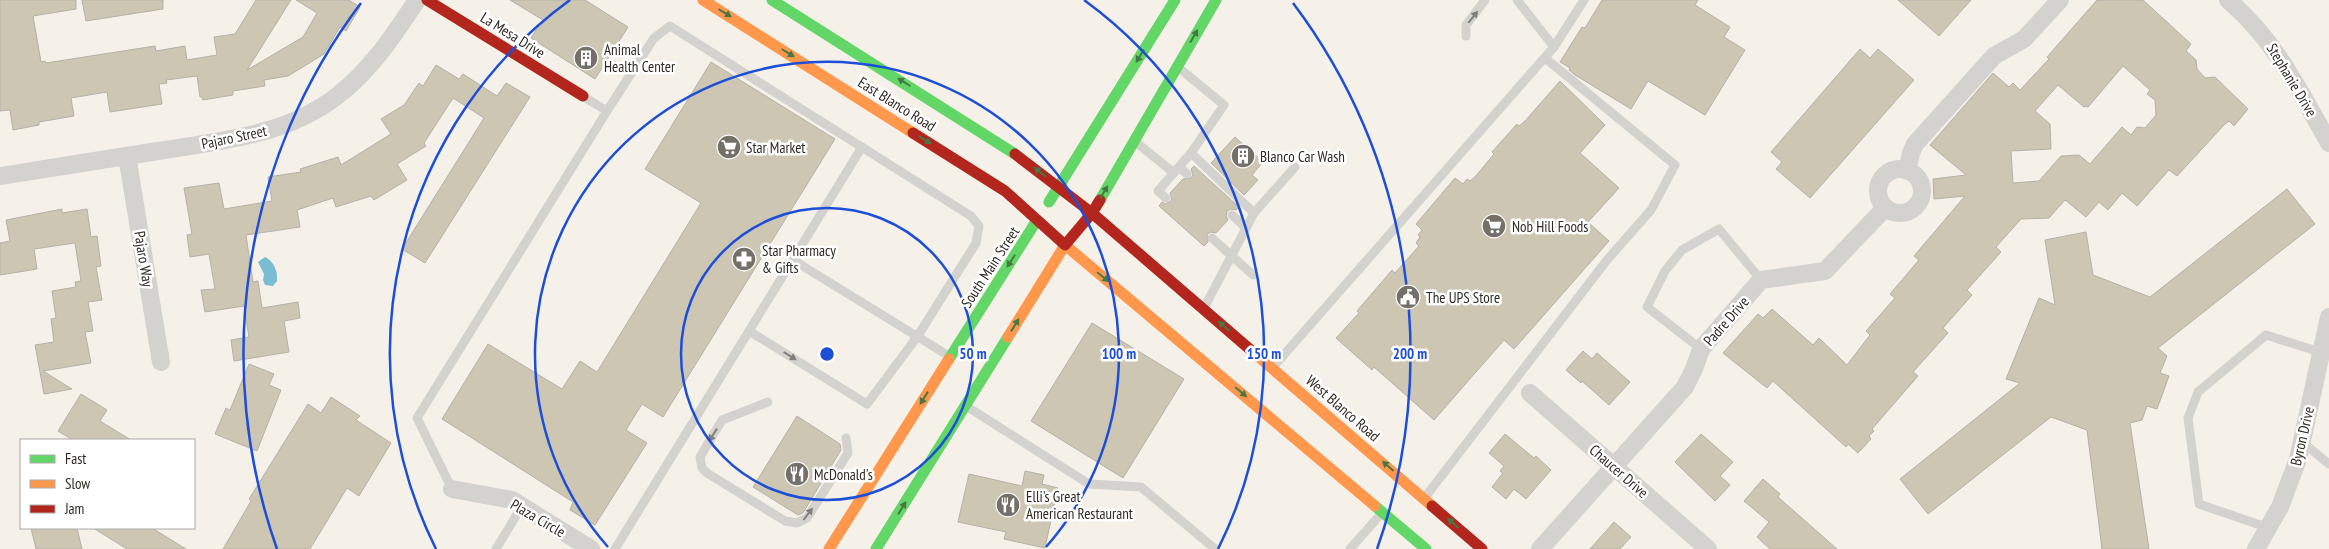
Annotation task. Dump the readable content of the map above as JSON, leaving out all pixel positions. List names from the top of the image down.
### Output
{
  "streets": {
    "main road": [
      "La Mesa Drive",
      "East Blanco Road",
      "South Main Street",
      "West Blanco Road"
    ],
    "street": [
      "Stephanie Drive",
      "Pajaro Street",
      "Pajaro Way",
      "Padre Drive",
      "Byron Drive",
      "Chaucer Drive",
      "Plaza Circle"
    ]
  },
  "crossings": [
    ["East Blanco Road", "South Main Street"],
    ["East Blanco Road", "West Blanco Road"],
    ["Pajaro Street", "Pajaro Way"],
    ["Padre Drive", "Chaucer Drive"]
  ],
  "places": {
    "building": ["Animal Health Center", "Blanco Car Wash"],
    "supermarket": ["Star Market", "Nob Hill Foods"],
    "pharmacy": ["Star Pharmacy & Gifts"],
    "public building": ["The UPS Store"],
    "restaurant": ["McDonald's", "Elli's Great American Restaurant"]
  },
  "legend": ["Fast", "Slow", "Jam"],
  "rings": [
    "50 m",
    "100 m",
    "150 m",
    "200 m"
  ]
}
